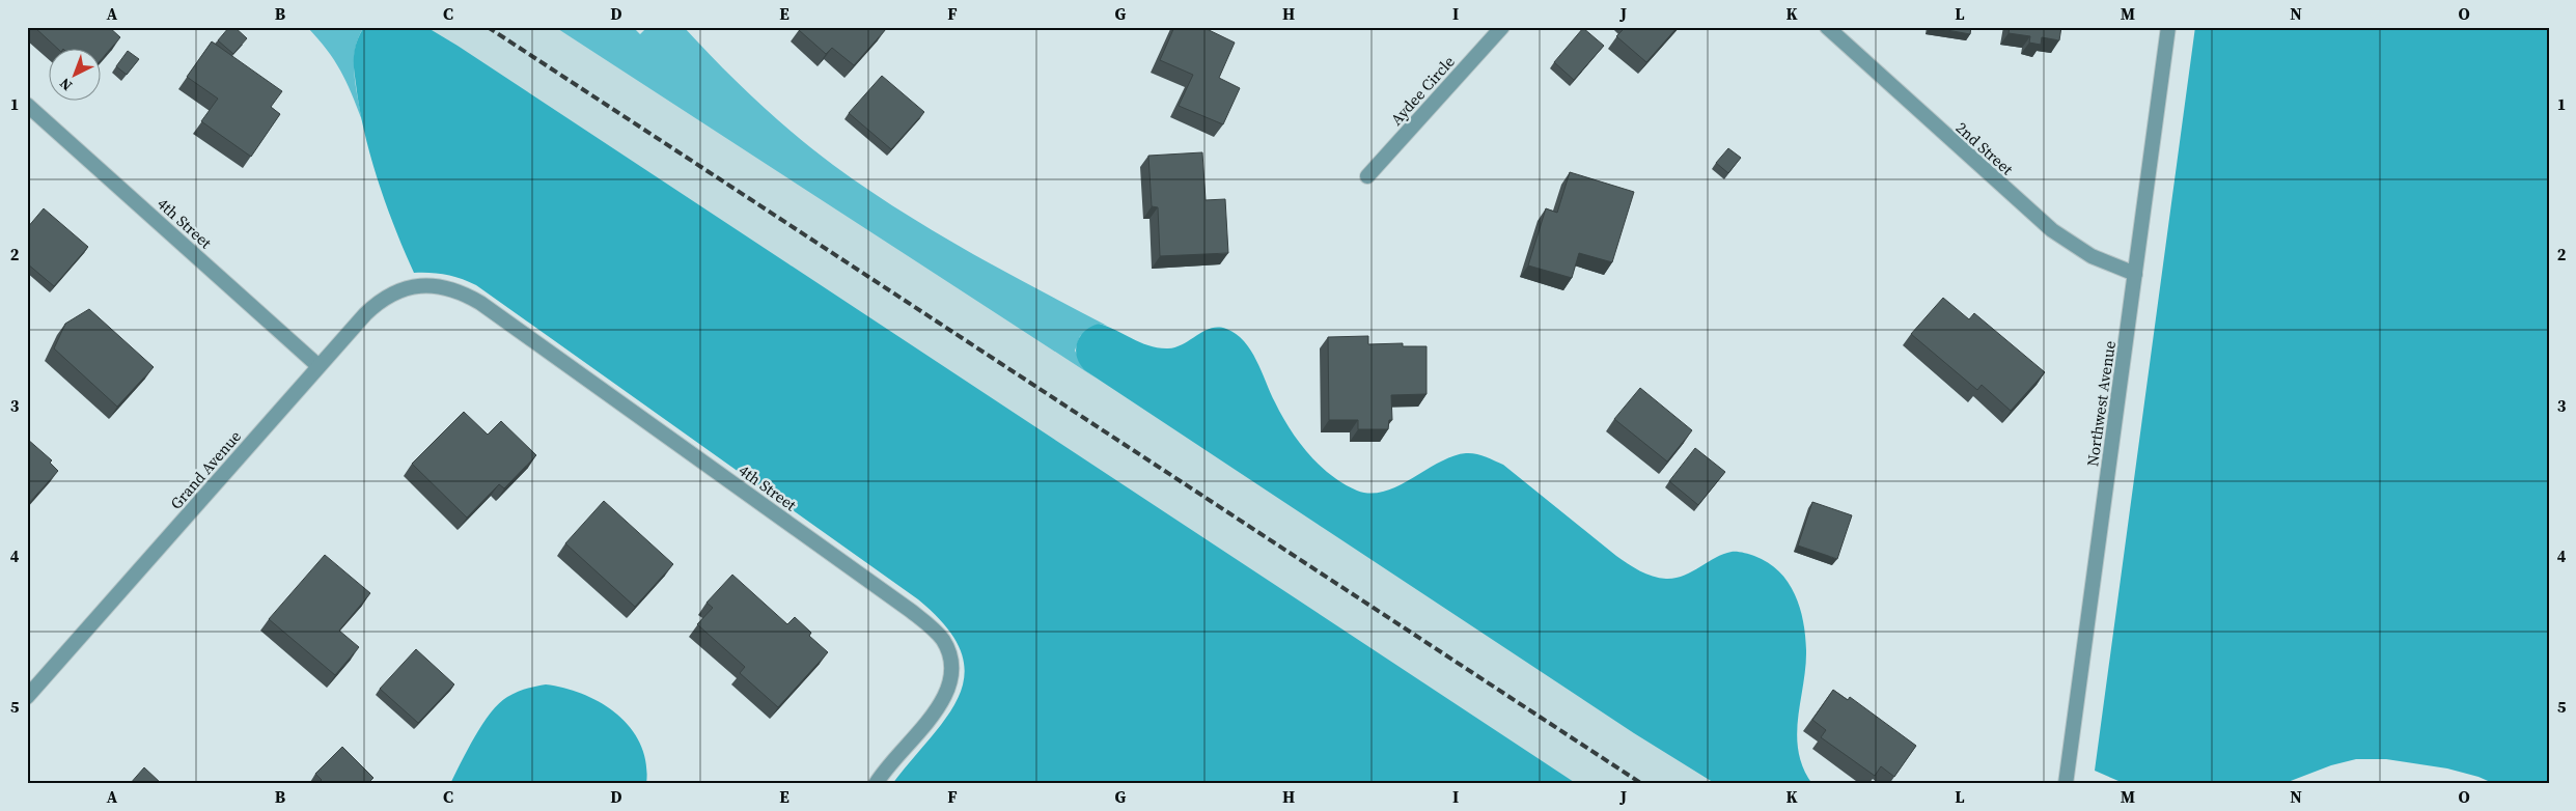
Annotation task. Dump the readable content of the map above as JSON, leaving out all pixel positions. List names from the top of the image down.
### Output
{
  "streets": {
    "street": [
      "Aydee Circle",
      "2nd Street",
      "4th Street",
      "Northwest Avenue",
      "Grand Avenue"
    ]
  },
  "crossings": [
    ["2nd Street", "Northwest Avenue"],
    ["4th Street", "Grand Avenue"]
  ],
  "north": "bottom left",
  "grid": {
    "columns": [
      "A",
      "B",
      "C",
      "D",
      "E",
      "F",
      "G",
      "H",
      "I",
      "J",
      "K",
      "L",
      "M",
      "N",
      "O"
    ],
    "rows": [
      "1",
      "2",
      "3",
      "4",
      "5"
    ]
  }
}
